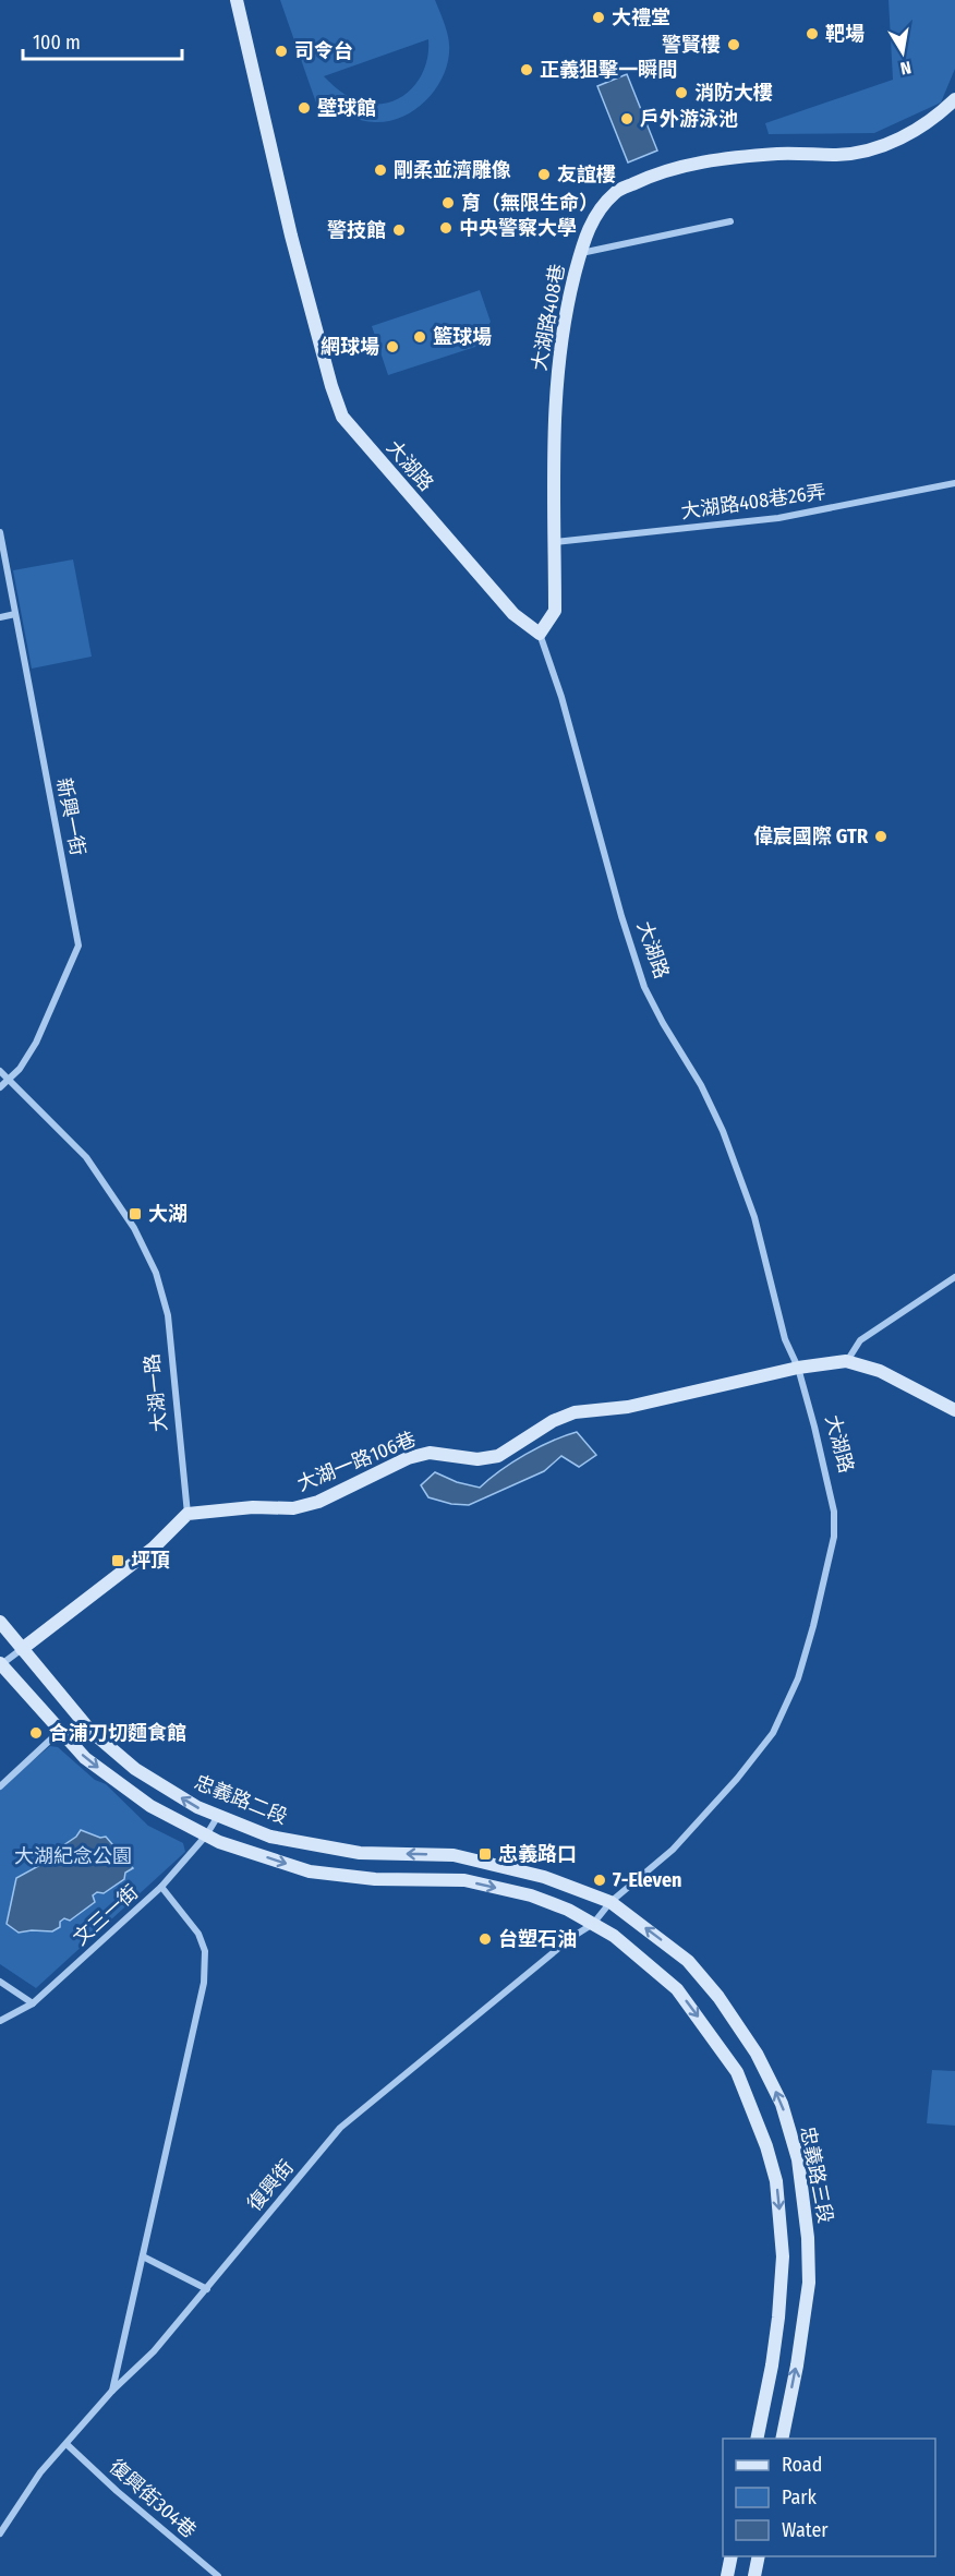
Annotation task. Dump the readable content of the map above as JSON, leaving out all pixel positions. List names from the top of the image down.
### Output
{
  "streets": {
    "street": [
      "大湖路408巷",
      "大湖路",
      "大湖路408巷26弄",
      "新興一街",
      "大湖一路",
      "大湖一路106巷",
      "忠義路二段",
      "文三一街",
      "忠義路三段",
      "復興街",
      "復興街304巷"
    ]
  },
  "crossings": [
    ["大湖路408巷", "大湖路"],
    ["大湖路408巷", "大湖路408巷26弄"],
    ["大湖路", "大湖一路106巷"],
    ["大湖路", "忠義路二段"],
    ["大湖路", "忠義路三段"],
    ["大湖路", "復興街"],
    ["新興一街", "大湖一路"],
    ["大湖一路", "大湖一路106巷"],
    ["忠義路二段", "文三一街"],
    ["忠義路二段", "忠義路三段"],
    ["忠義路二段", "復興街"],
    ["忠義路三段", "復興街"],
    ["復興街", "復興街304巷"]
  ],
  "parks": ["大湖紀念公園"],
  "places": {
    "other": [
      "大禮堂",
      "靶場",
      "警賢樓",
      "司令台",
      "正義狙擊一瞬間",
      "消防大樓",
      "壁球館",
      "戶外游泳池",
      "剛柔並濟雕像",
      "友誼樓",
      "育（無限生命）",
      "中央警察大學",
      "警技館",
      "籃球場",
      "網球場",
      "偉宸國際 GTR",
      "合浦刀切麵食館",
      "7-Eleven",
      "台塑石油"
    ],
    "transit": ["大湖", "坪頂", "忠義路口"]
  },
  "legend": ["Road", "Park", "Water"],
  "scale_bar": "100 m",
  "north": "bottom"
}
